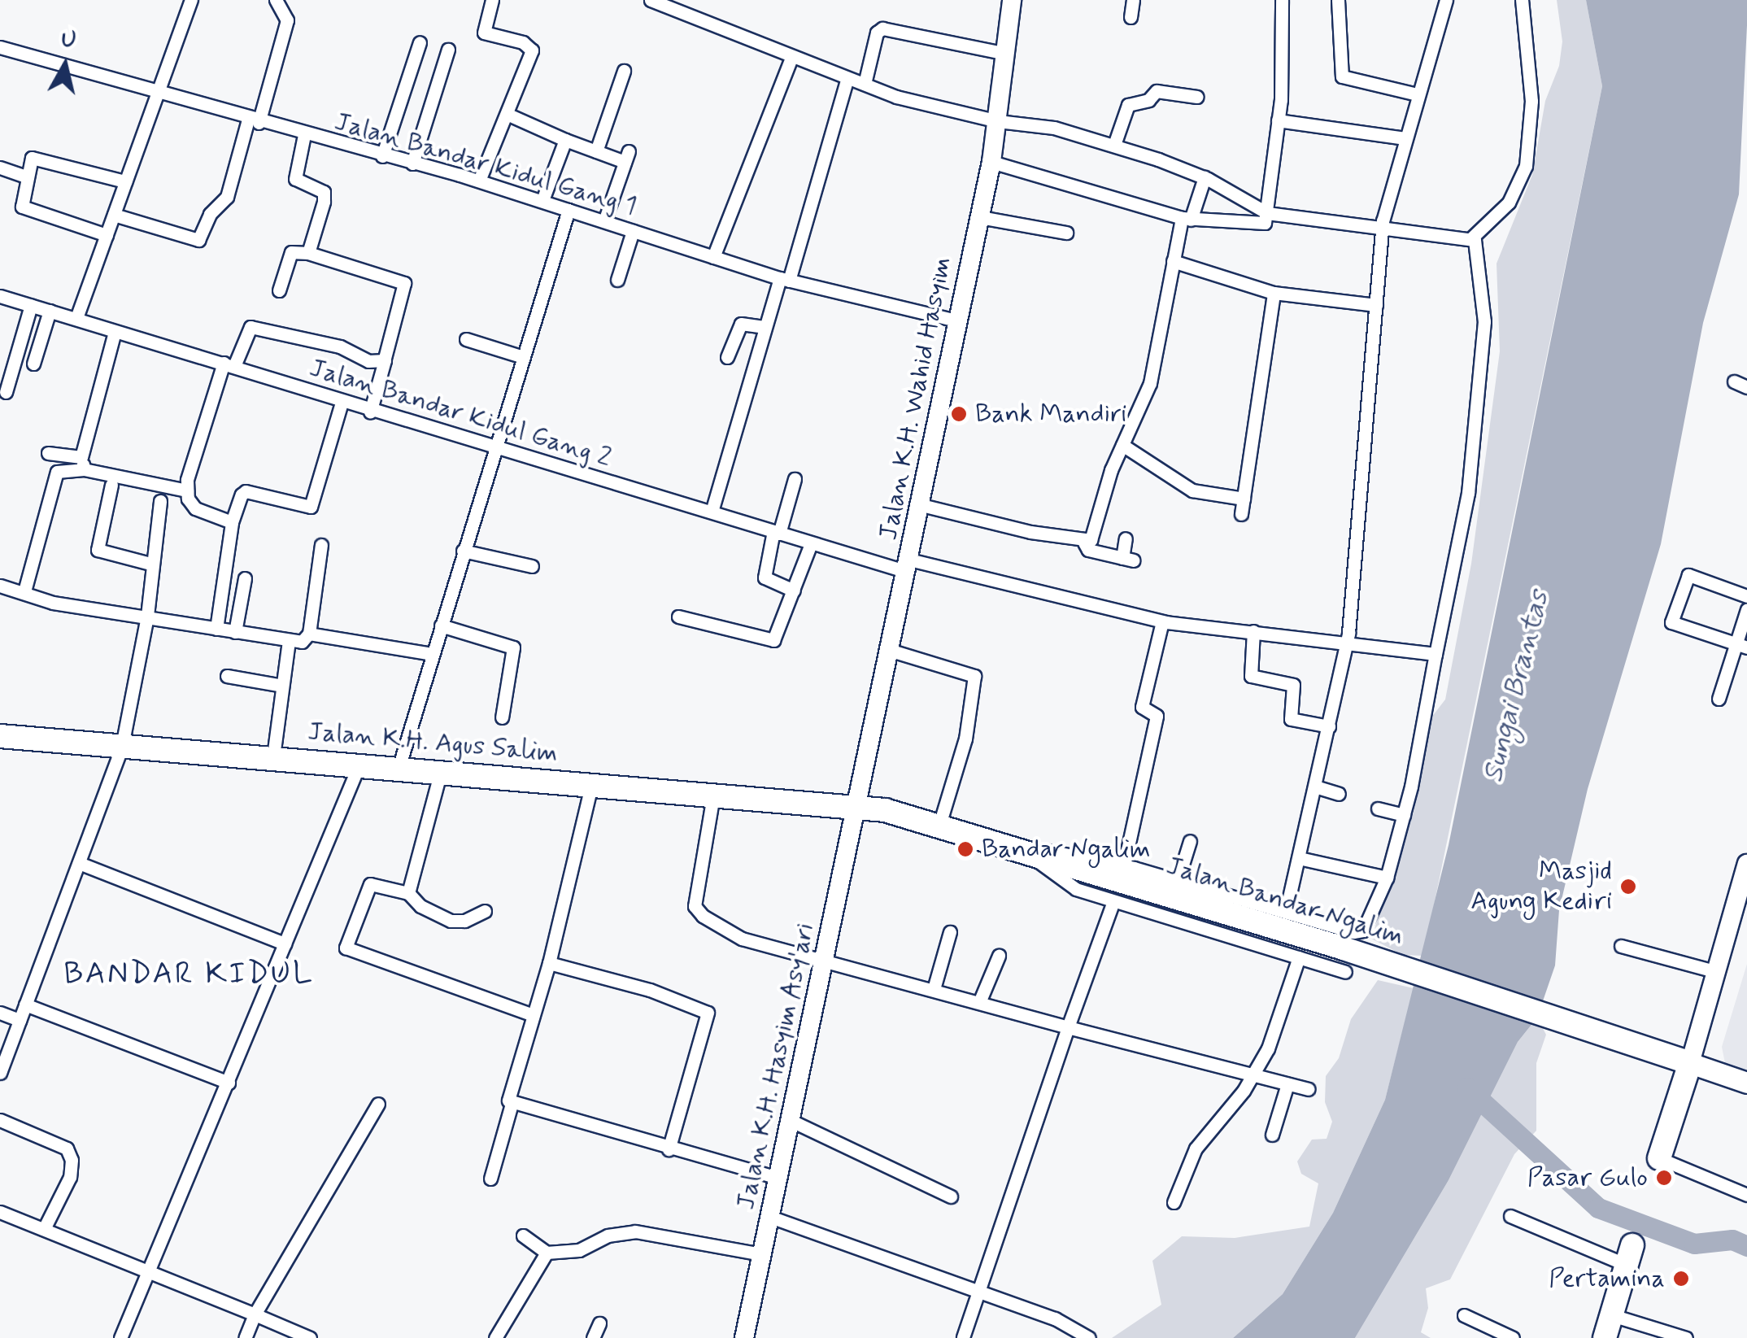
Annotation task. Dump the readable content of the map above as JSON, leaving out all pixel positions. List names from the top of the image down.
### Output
{
  "streets": {
    "highway": ["Jalan K.H. Agus Salim", "Jalan Bandar Ngalim"],
    "main road": ["Jalan K.H. Wahid Hasyim", "Jalan K.H. Hasyim Asy'ari"],
    "street": ["Jalan Bandar Kidul Gang 1", "Jalan Bandar Kidul Gang 2"]
  },
  "crossings": [
    ["Jalan Bandar Kidul Gang 1", "Jalan K.H. Wahid Hasyim"],
    ["Jalan K.H. Wahid Hasyim", "Jalan Bandar Kidul Gang 2"],
    ["Jalan K.H. Wahid Hasyim", "Jalan K.H. Agus Salim"],
    ["Jalan K.H. Wahid Hasyim", "Jalan Bandar Ngalim"],
    ["Jalan K.H. Wahid Hasyim", "Jalan K.H. Hasyim Asy'ari"],
    ["Jalan K.H. Agus Salim", "Jalan Bandar Ngalim"],
    ["Jalan K.H. Agus Salim", "Jalan K.H. Hasyim Asy'ari"],
    ["Jalan Bandar Ngalim", "Jalan K.H. Hasyim Asy'ari"]
  ],
  "districts": ["BANDAR KIDUL"],
  "water": ["Sungai Brantas"],
  "places": [
    "Bank Mandiri",
    "Bandar Ngalim",
    "Masjid Agung Kediri",
    "Pasar Gulo",
    "Pertamina"
  ],
  "north": "top"
}
